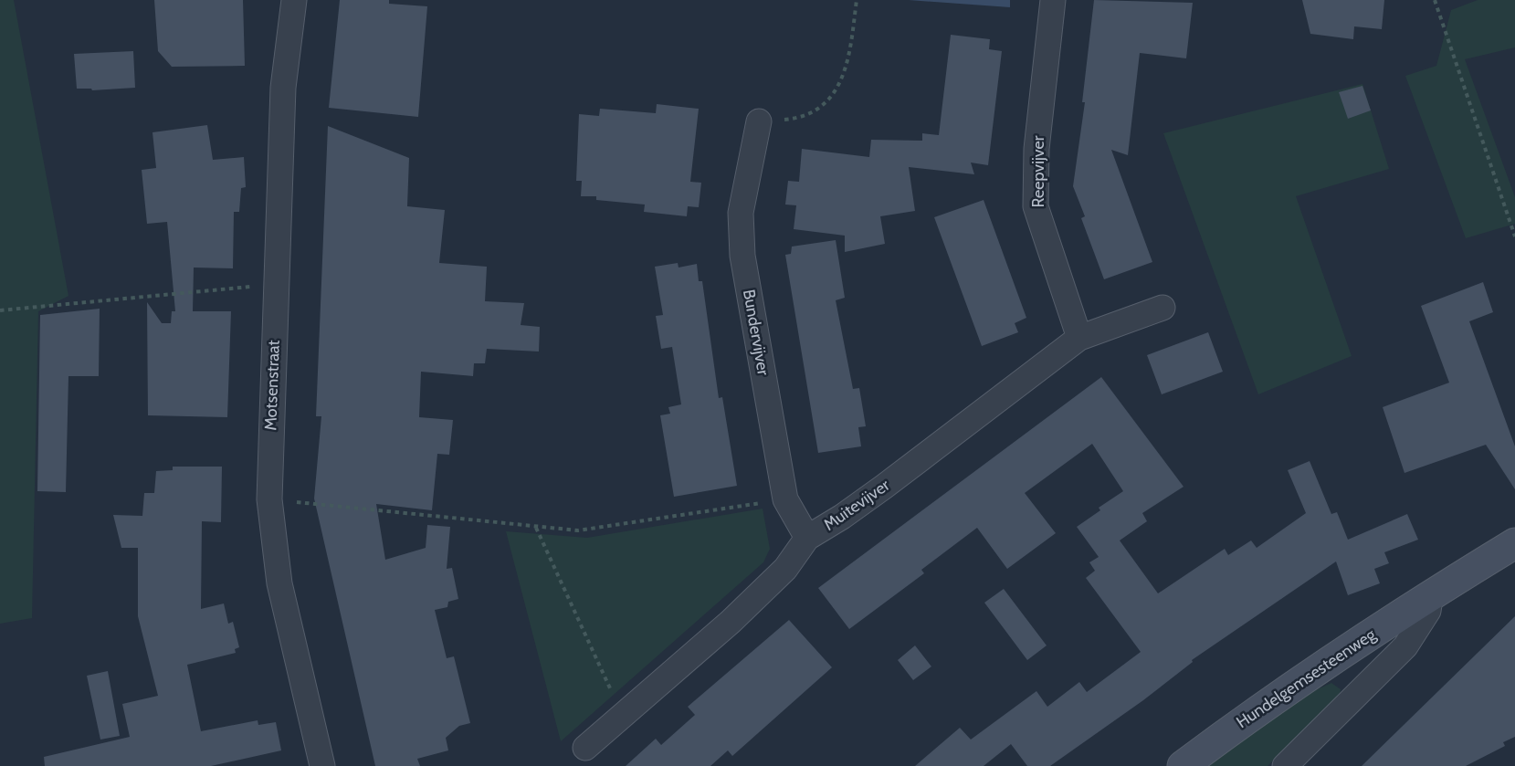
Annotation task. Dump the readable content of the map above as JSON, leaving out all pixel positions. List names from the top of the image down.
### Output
{
  "streets": {
    "main road": ["Hundelgemsesteenweg"],
    "street": [
      "Reepvijver",
      "Bundervijver",
      "Motsenstraat",
      "Muitevijver"
    ]
  },
  "crossings": [
    ["Reepvijver", "Muitevijver"],
    ["Bundervijver", "Muitevijver"]
  ]
}
